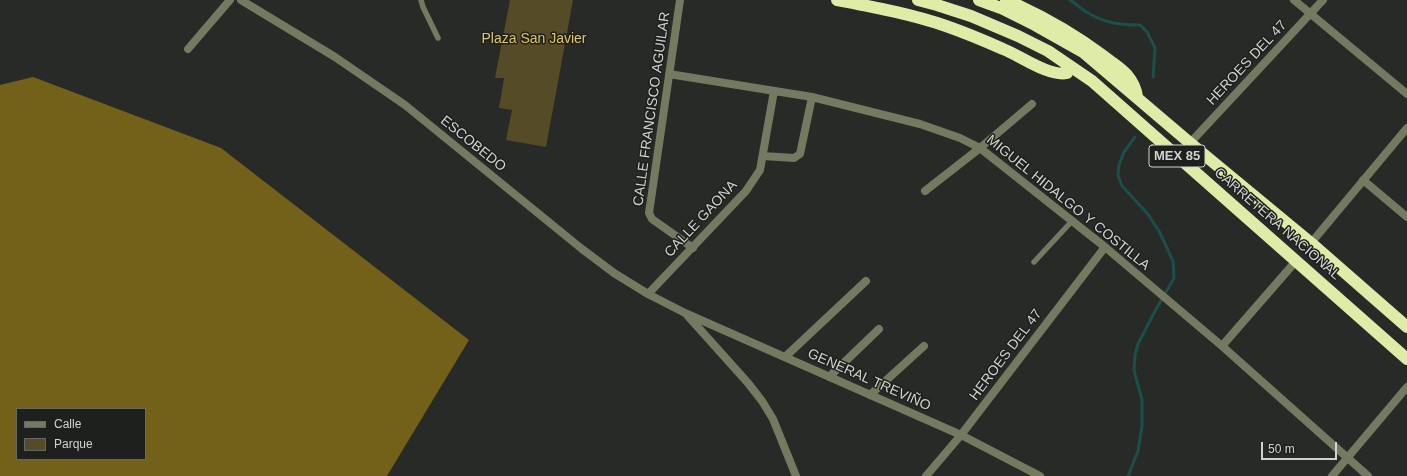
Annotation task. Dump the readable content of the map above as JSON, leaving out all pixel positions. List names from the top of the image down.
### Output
{
  "streets": {
    "highway": ["MEX 85", "CARRETERA NACIONAL"],
    "street": [
      "HEROES DEL 47",
      "CALLE FRANCISCO AGUILAR",
      "ESCOBEDO",
      "MIGUEL HIDALGO Y COSTILLA",
      "CALLE GAONA",
      "GENERAL TREVIÑO"
    ]
  },
  "crossings": [
    ["HEROES DEL 47", "MIGUEL HIDALGO Y COSTILLA"],
    ["HEROES DEL 47", "CARRETERA NACIONAL"],
    ["HEROES DEL 47", "GENERAL TREVIÑO"],
    ["CALLE FRANCISCO AGUILAR", "MIGUEL HIDALGO Y COSTILLA"],
    ["CALLE FRANCISCO AGUILAR", "CALLE GAONA"],
    ["ESCOBEDO", "CALLE GAONA"],
    ["ESCOBEDO", "GENERAL TREVIÑO"],
    ["MEX 85", "CARRETERA NACIONAL"],
    ["MIGUEL HIDALGO Y COSTILLA", "CALLE GAONA"]
  ],
  "parks": ["Plaza San Javier"],
  "legend": ["Calle", "Parque"],
  "scale_bar": "50 m"
}
